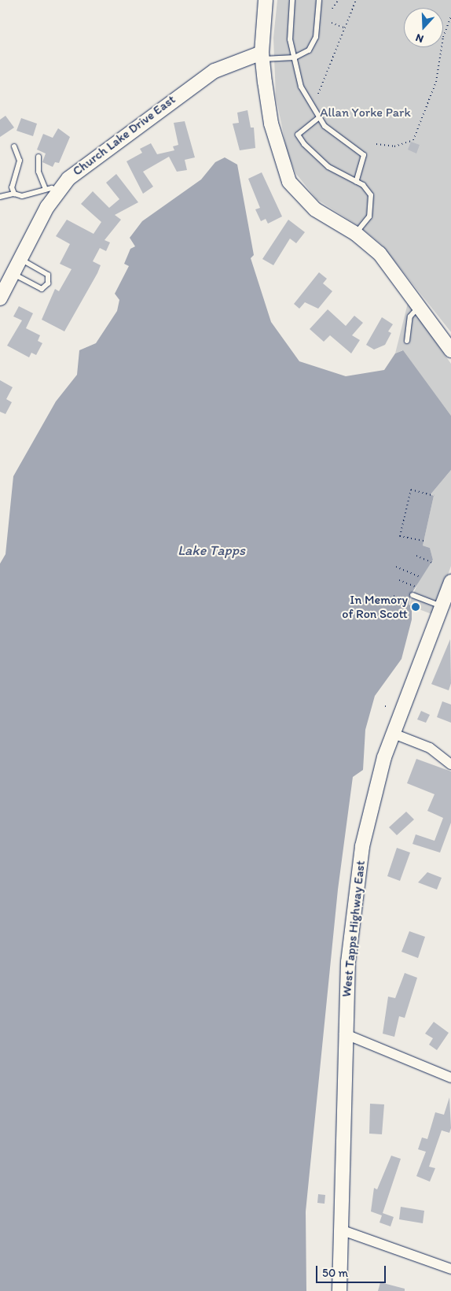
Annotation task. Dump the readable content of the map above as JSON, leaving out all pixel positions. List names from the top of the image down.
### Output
{
  "streets": {
    "street": ["Church Lake Drive East", "West Tapps Highway East"]
  },
  "water": ["Lake Tapps"],
  "parks": ["Allan Yorke Park"],
  "places": ["In Memory of Ron Scott"],
  "scale_bar": "50 m",
  "north": "bottom"
}
